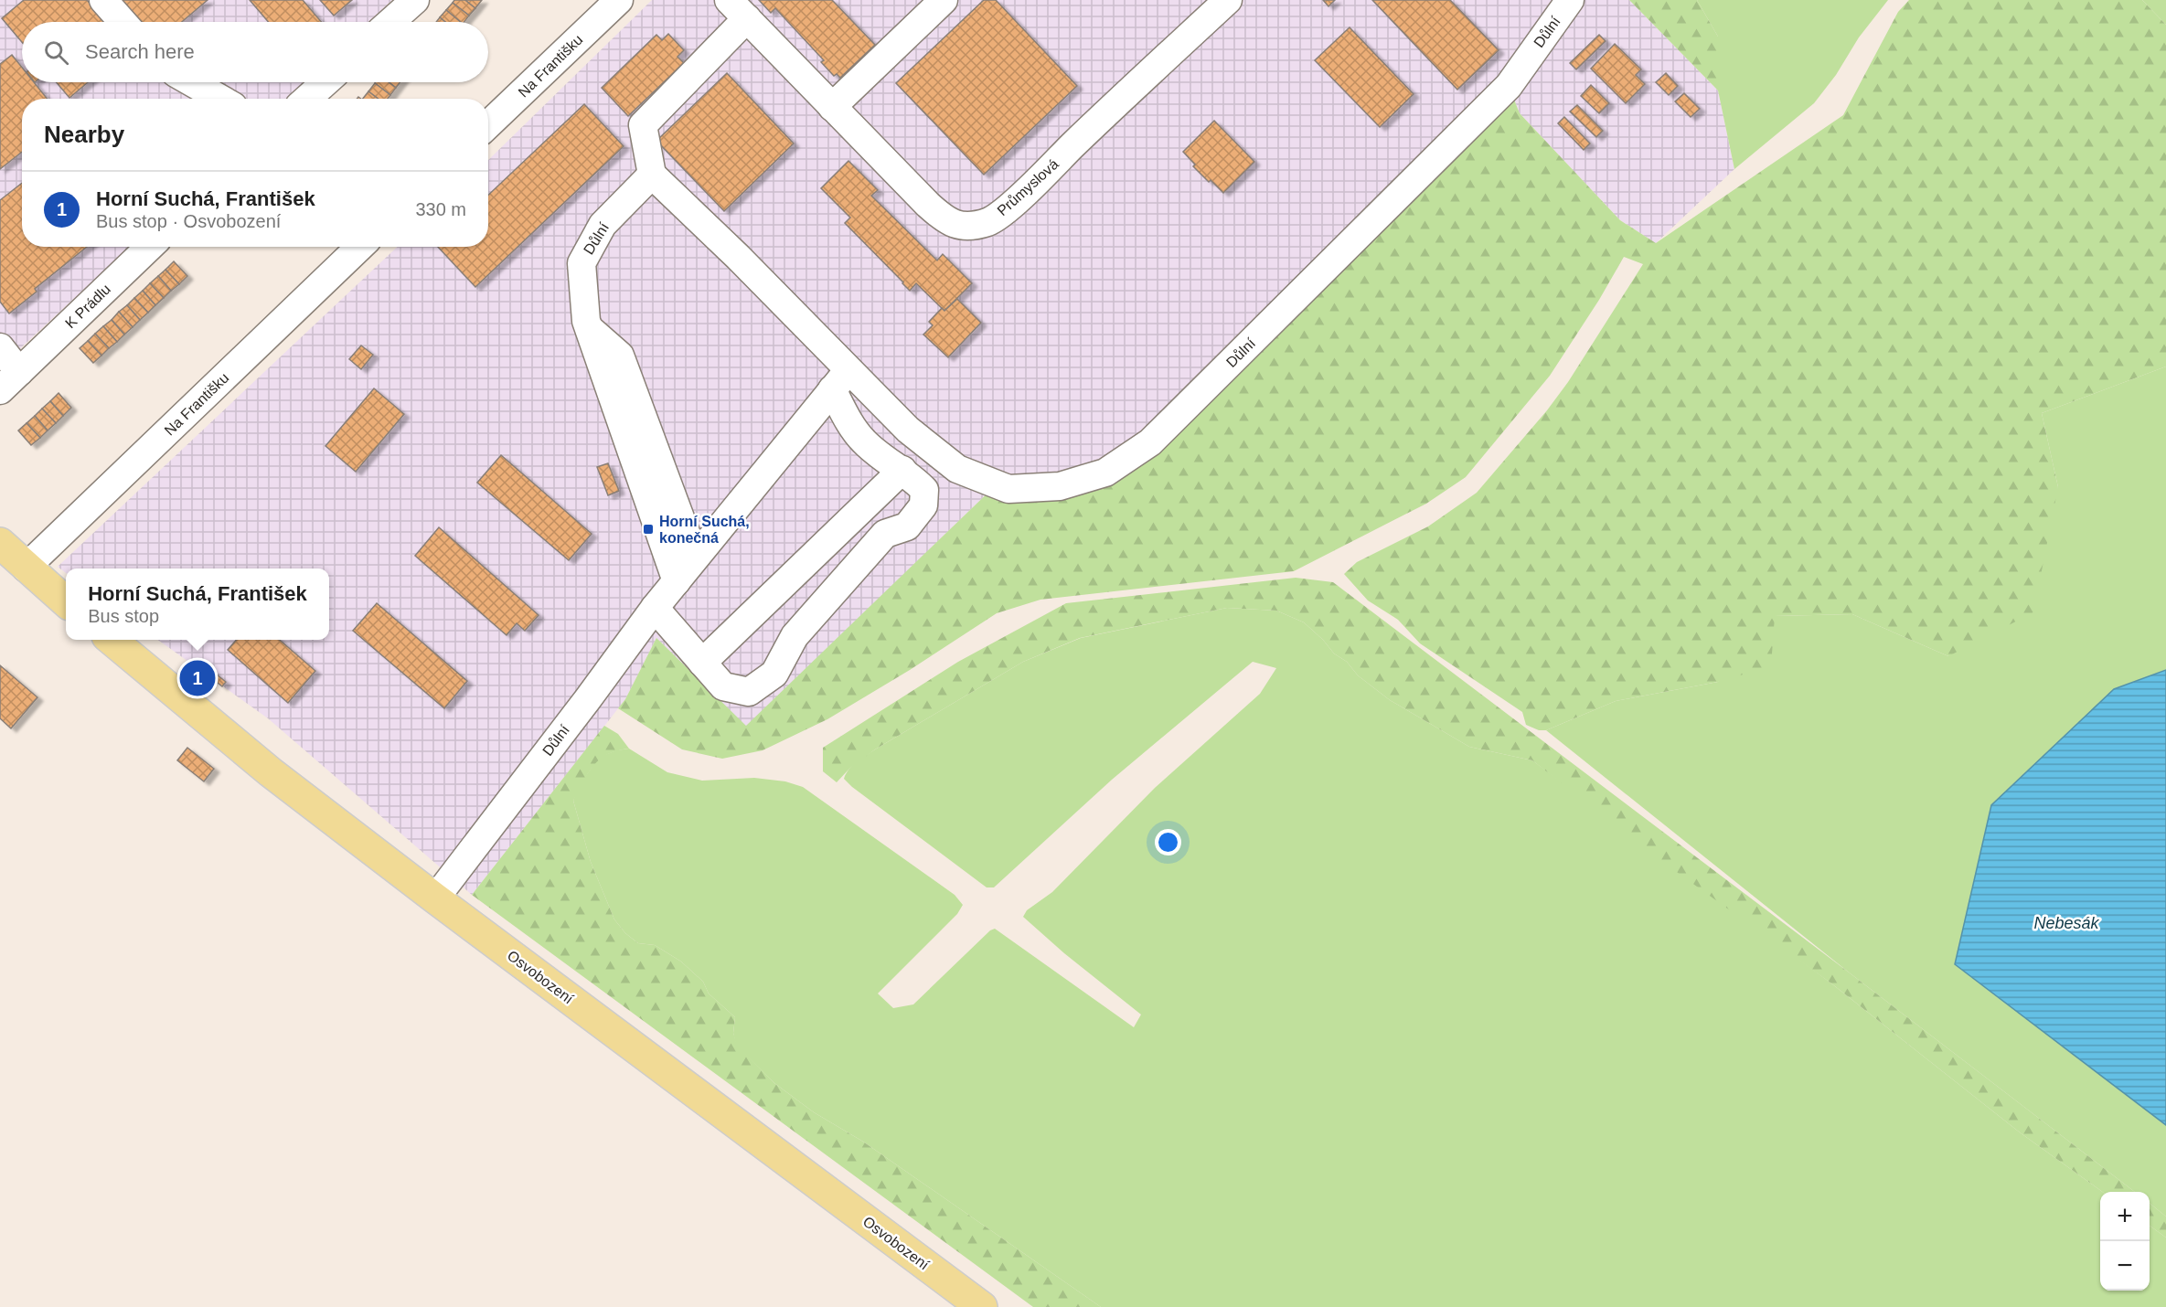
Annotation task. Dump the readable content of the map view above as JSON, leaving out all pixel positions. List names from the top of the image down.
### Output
{
  "streets": {
    "main road": ["Osvobození"],
    "street": [
      "Důlní",
      "Na Františku",
      "Průmyslová",
      "K Prádlu"
    ]
  },
  "crossings": [
    ["Důlní", "Osvobození"]
  ],
  "water": ["Nebesák"],
  "places": {
    "transit": ["Horní Suchá, konečná"]
  },
  "page": {
    "search": "Search here",
    "heading": "Nearby",
    "list": [
      {
        "mark": "1",
        "name": "Horní Suchá, František",
        "note": "Bus stop · Osvobození",
        "value": "330 m"
      }
    ],
    "popup": ["Horní Suchá, František", "Bus stop"],
    "pins": "1",
    "map_buttons": ["+", "−"]
  }
}
